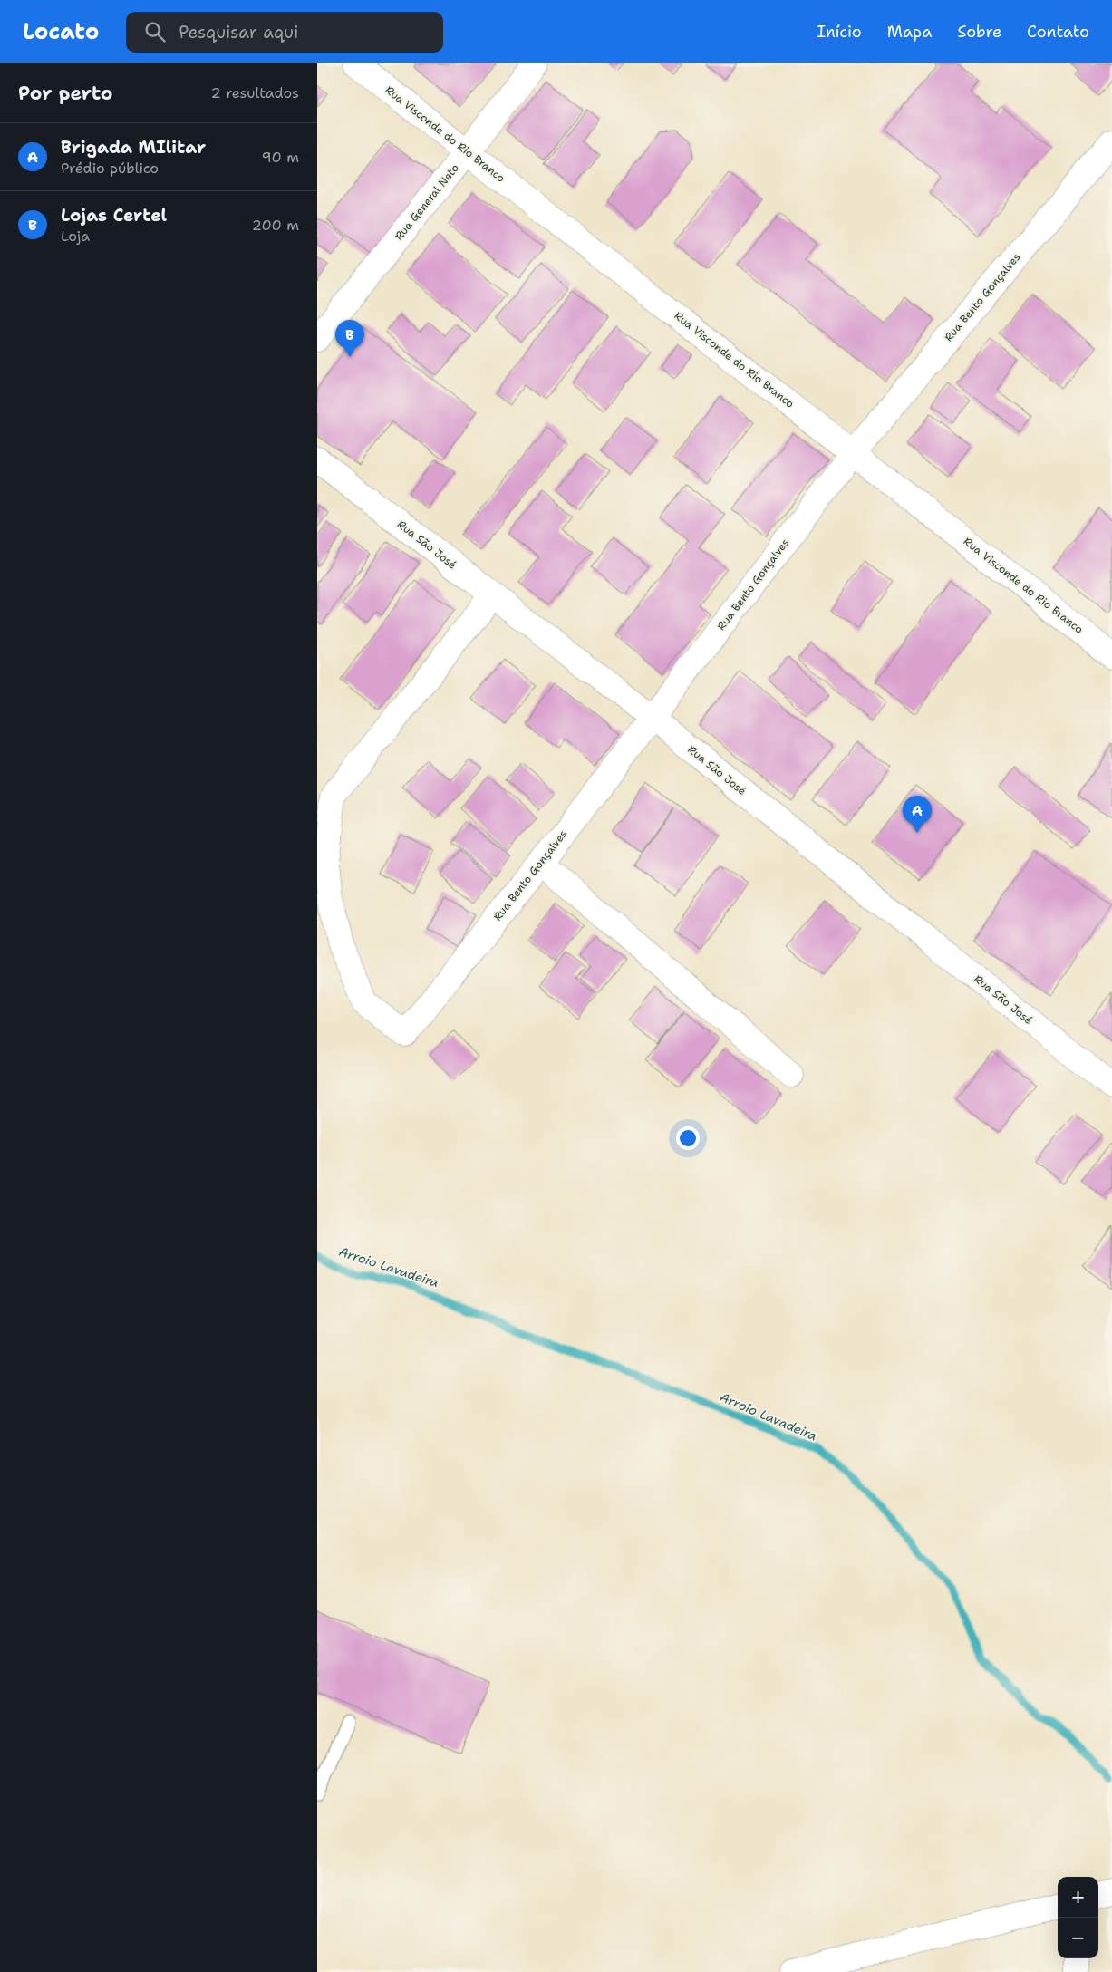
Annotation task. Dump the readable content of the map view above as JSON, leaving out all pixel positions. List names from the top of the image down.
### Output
{
  "streets": {
    "street": [
      "Rua Visconde do Rio Branco",
      "Rua General Neto",
      "Rua Bento Gonçalves",
      "Rua São José"
    ]
  },
  "crossings": [
    ["Rua Visconde do Rio Branco", "Rua General Neto"],
    ["Rua Visconde do Rio Branco", "Rua Bento Gonçalves"],
    ["Rua Bento Gonçalves", "Rua São José"]
  ],
  "water": ["Arroio Lavadeira"],
  "page": {
    "header": "Locato",
    "search": "Pesquisar aqui",
    "nav": [
      "Início",
      "Mapa",
      "Sobre",
      "Contato"
    ],
    "heading": ["Por perto", "2 resultados"],
    "list": [
      {
        "mark": "A",
        "name": "Brigada MIlitar",
        "note": "Prédio público",
        "value": "90 m"
      },
      {
        "mark": "B",
        "name": "Lojas Certel",
        "note": "Loja",
        "value": "200 m"
      }
    ],
    "pins": ["B", "A"],
    "map_buttons": ["+", "−"]
  }
}
